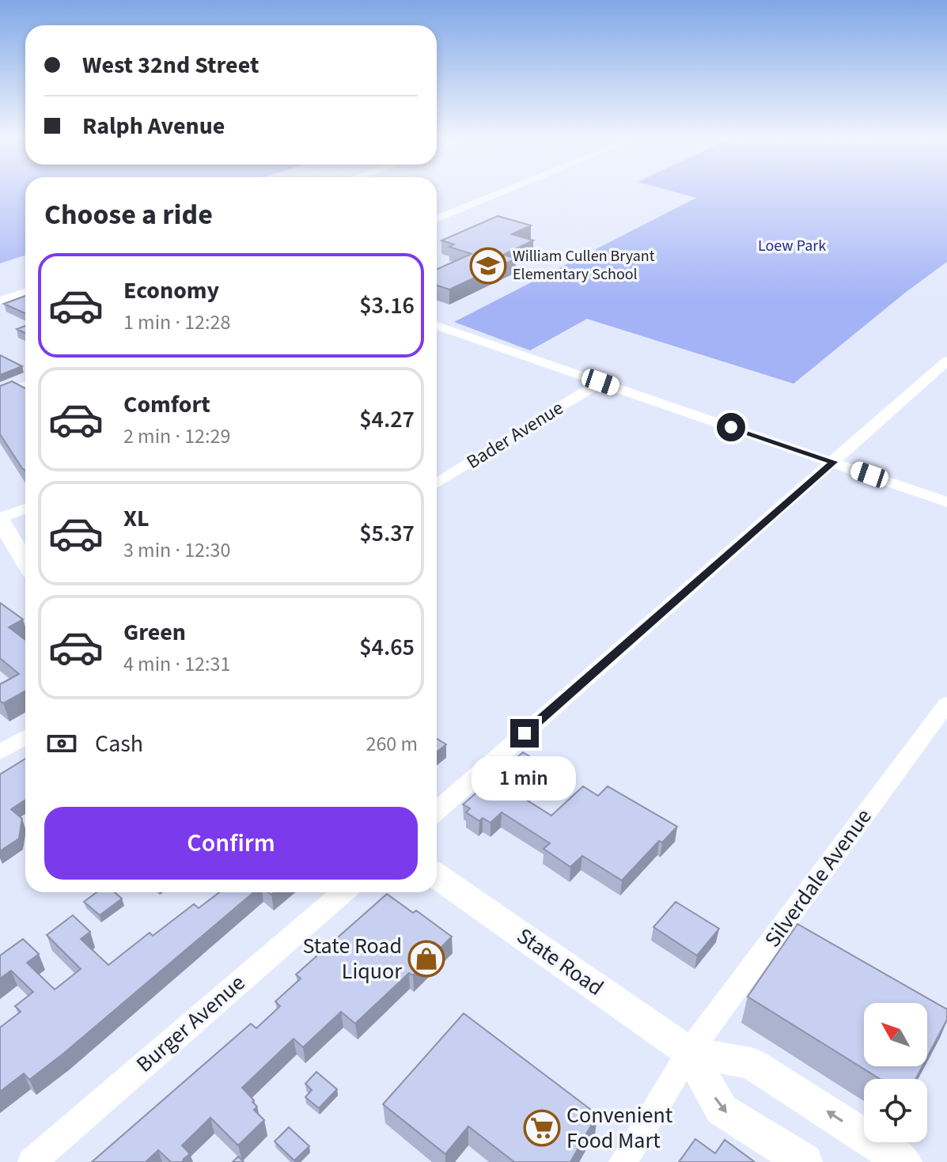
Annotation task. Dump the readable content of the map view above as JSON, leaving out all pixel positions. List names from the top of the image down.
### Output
{
  "streets": {
    "main road": ["State Road"],
    "street": ["Bader Avenue", "Silverdale Avenue", "Burger Avenue"]
  },
  "crossings": [
    ["Silverdale Avenue", "State Road"]
  ],
  "parks": ["Loew Park"],
  "places": {
    "school or university": ["William Cullen Bryant Elementary School"],
    "shop": ["State Road Liquor"],
    "supermarket": ["Convenient Food Mart"]
  },
  "north": "top left",
  "page": {
    "banner": ["West 32nd Street", "Ralph Avenue"],
    "heading": "Choose a ride",
    "list": [
      {
        "name": "Economy",
        "note": "1 min · 12:28",
        "value": "$3.16"
      },
      {
        "name": "Comfort",
        "note": "2 min · 12:29",
        "value": "$4.27"
      },
      {
        "name": "XL",
        "note": "3 min · 12:30",
        "value": "$5.37"
      },
      {
        "name": "Green",
        "note": "4 min · 12:31",
        "value": "$4.65"
      }
    ],
    "pay": ["Cash", "260 m"],
    "bubble": "1 min",
    "buttons": "Confirm"
  }
}
